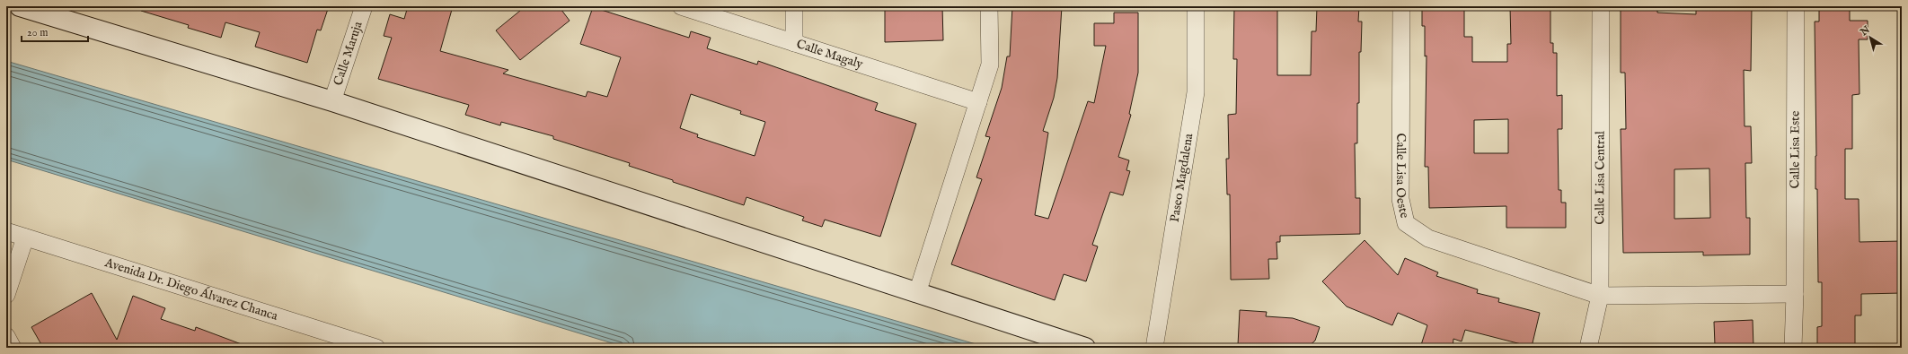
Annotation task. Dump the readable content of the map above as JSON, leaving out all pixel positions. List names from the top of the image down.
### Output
{
  "streets": {
    "street": [
      "Calle Maruja",
      "Calle Magaly",
      "Calle Lisa Este",
      "Calle Lisa Oeste",
      "Paseo Magdalena",
      "Calle Lisa Central",
      "Avenida Dr. Diego Álvarez Chanca"
    ]
  },
  "crossings": [
    ["Calle Lisa Oeste", "Calle Lisa Central"]
  ],
  "scale_bar": "20 m",
  "north": "top left"
}
